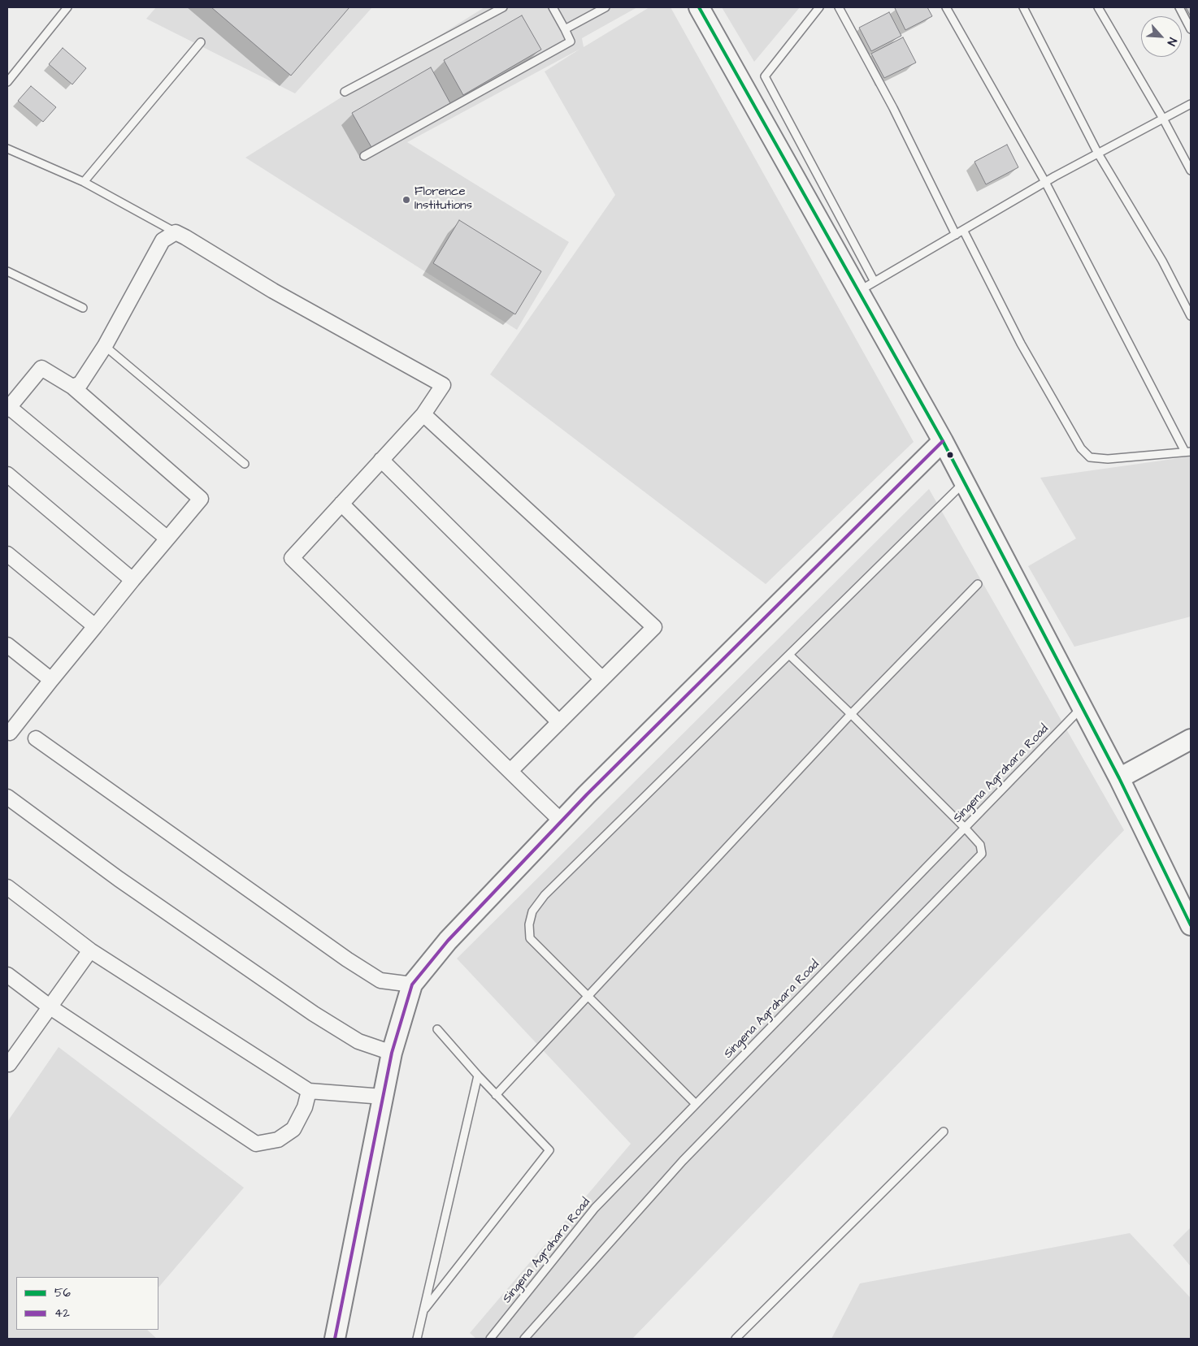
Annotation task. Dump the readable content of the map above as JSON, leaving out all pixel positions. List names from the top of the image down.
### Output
{
  "streets": {
    "lane": ["Singena Agrahara Road"]
  },
  "places": ["Florence Institutions"],
  "lines": ["transit line 56", "transit line 42"],
  "legend": ["56", "42"],
  "north": "bottom right"
}
